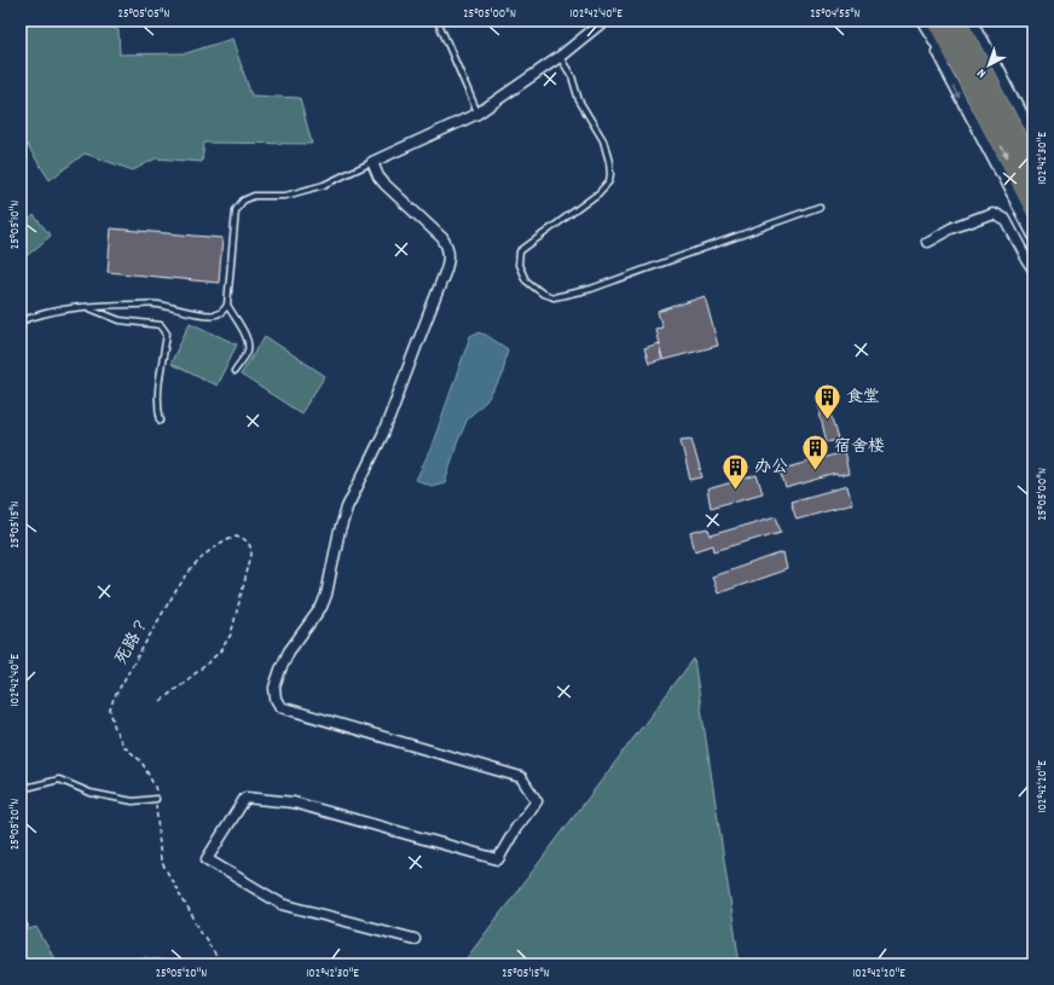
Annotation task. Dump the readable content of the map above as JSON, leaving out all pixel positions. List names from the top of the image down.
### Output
{
  "streets": {
    "path": ["死路？"]
  },
  "places": {
    "building": ["食堂", "宿舍楼", "办公"]
  },
  "north": "bottom left",
  "coordinates": [
    "25°05'05\"N",
    "25°05'00\"N",
    "102°42'40\"E",
    "25°04'55\"N",
    "102°42'30\"E",
    "25°05'10\"N",
    "25°05'15\"N",
    "102°42'20\"E",
    "25°05'20\"N"
  ]
}
